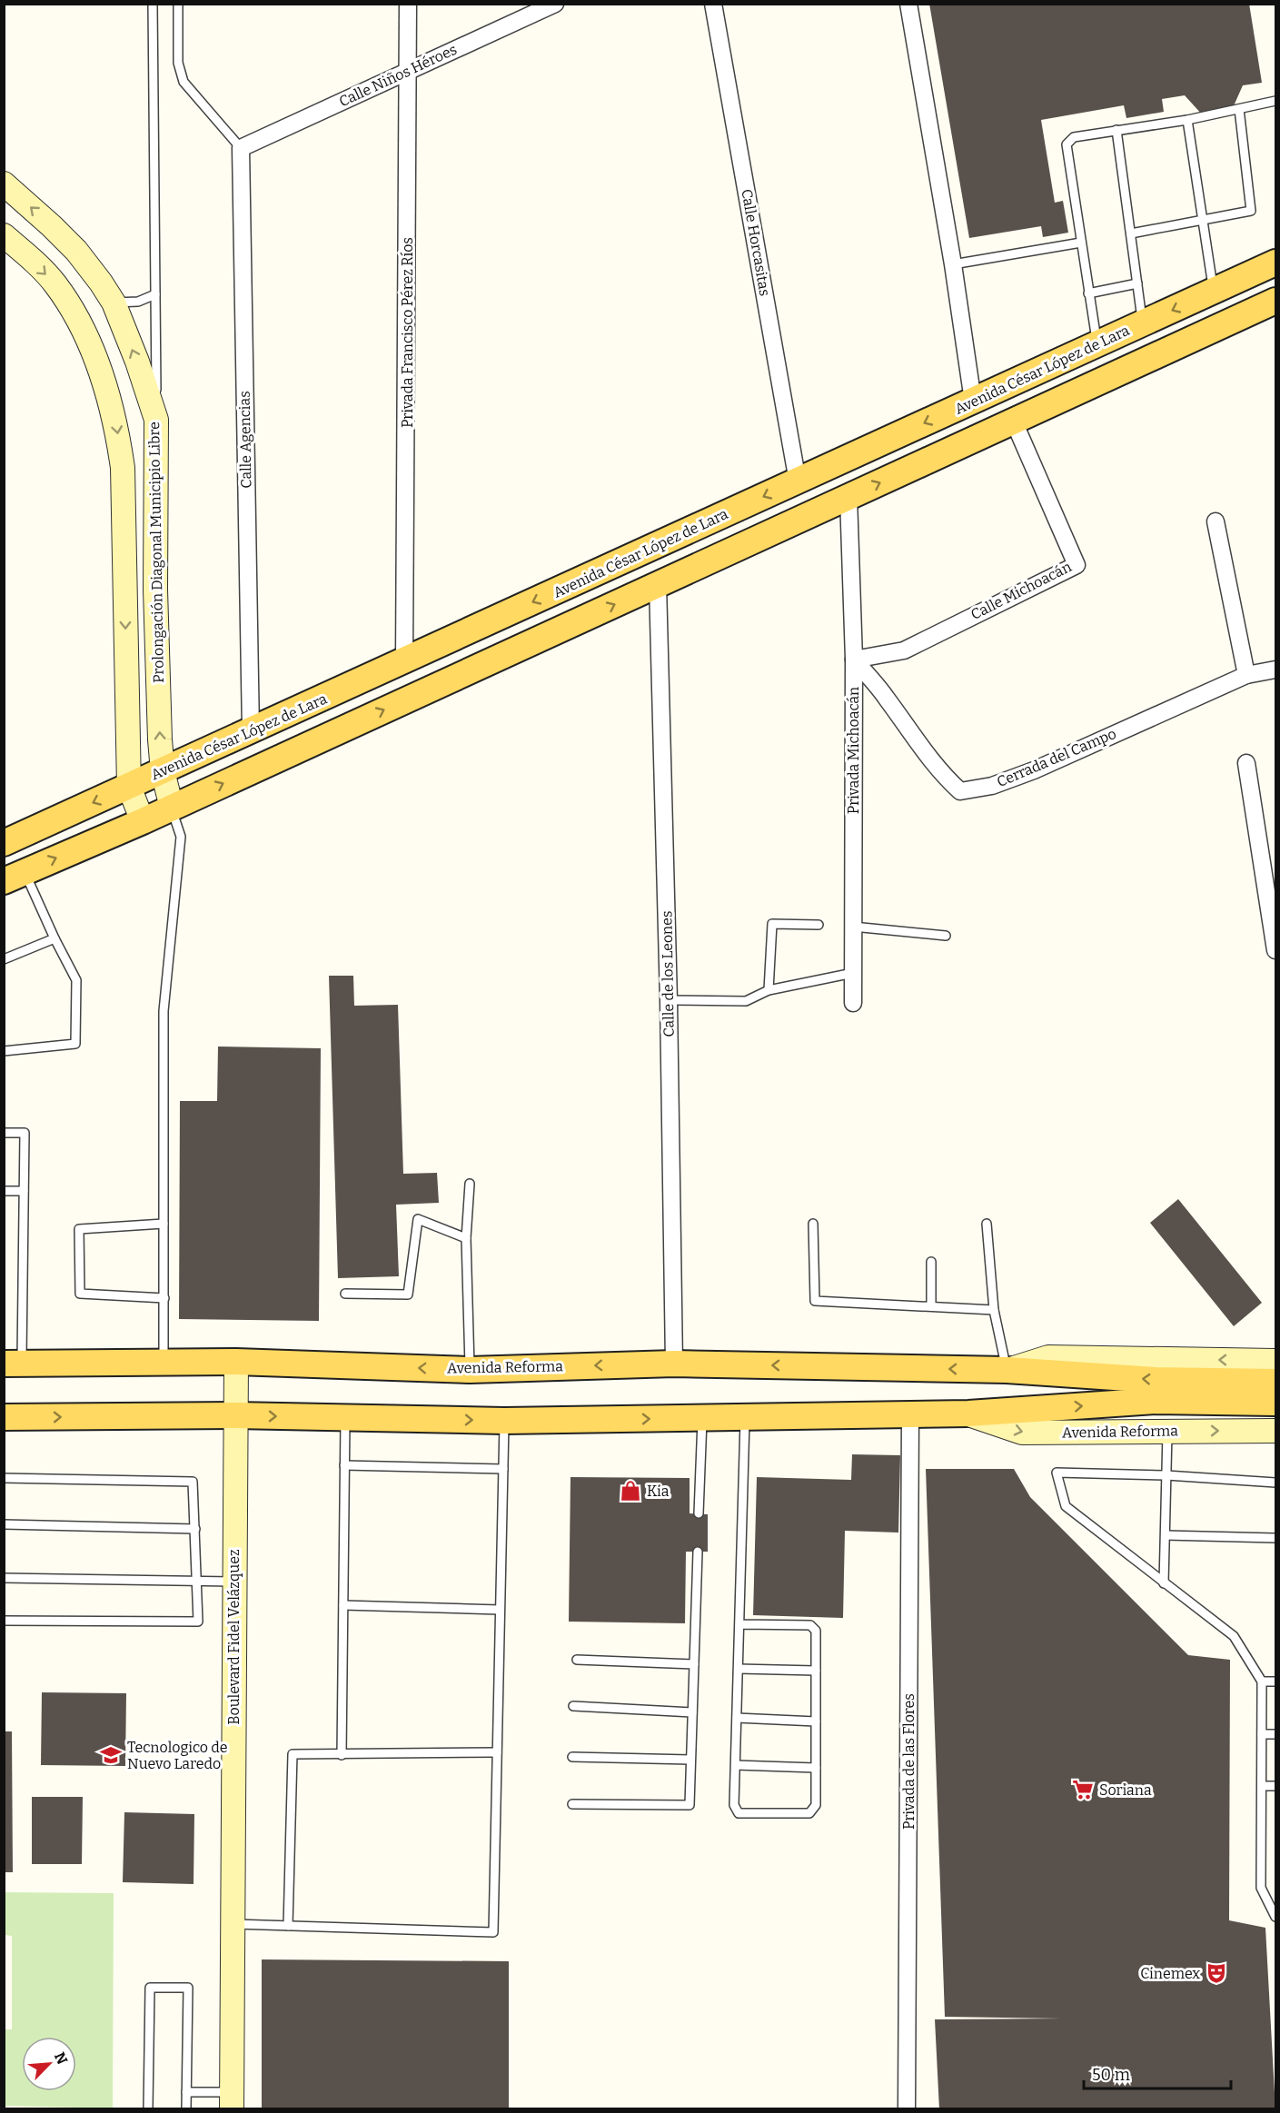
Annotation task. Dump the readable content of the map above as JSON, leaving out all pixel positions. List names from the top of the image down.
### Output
{
  "streets": {
    "main road": ["Avenida César López de Lara", "Avenida Reforma"],
    "street": [
      "Calle Niños Héroes",
      "Calle Horcasitas",
      "Privada Francisco Pérez Ríos",
      "Calle Agencias",
      "Prolongación Diagonal Municipio Libre",
      "Calle Michoacán",
      "Privada Michoacán",
      "Cerrada del Campo",
      "Calle de los Leones",
      "Boulevard Fidel Velázquez",
      "Privada de las Flores"
    ]
  },
  "crossings": [
    ["Calle Niños Héroes", "Privada Francisco Pérez Ríos"],
    ["Calle Niños Héroes", "Calle Agencias"],
    ["Calle Horcasitas", "Avenida César López de Lara"],
    ["Privada Francisco Pérez Ríos", "Avenida César López de Lara"],
    ["Avenida César López de Lara", "Calle Agencias"],
    ["Avenida César López de Lara", "Prolongación Diagonal Municipio Libre"],
    ["Calle Michoacán", "Privada Michoacán"],
    ["Calle Michoacán", "Cerrada del Campo"],
    ["Privada Michoacán", "Cerrada del Campo"],
    ["Calle de los Leones", "Avenida Reforma"],
    ["Avenida Reforma", "Boulevard Fidel Velázquez"],
    ["Avenida Reforma", "Privada de las Flores"]
  ],
  "places": {
    "shop": ["Kia"],
    "school or university": ["Tecnologico de Nuevo Laredo"],
    "supermarket": ["Soriana"],
    "theatre": ["Cinemex"]
  },
  "scale_bar": "50 m",
  "north": "top right"
}
